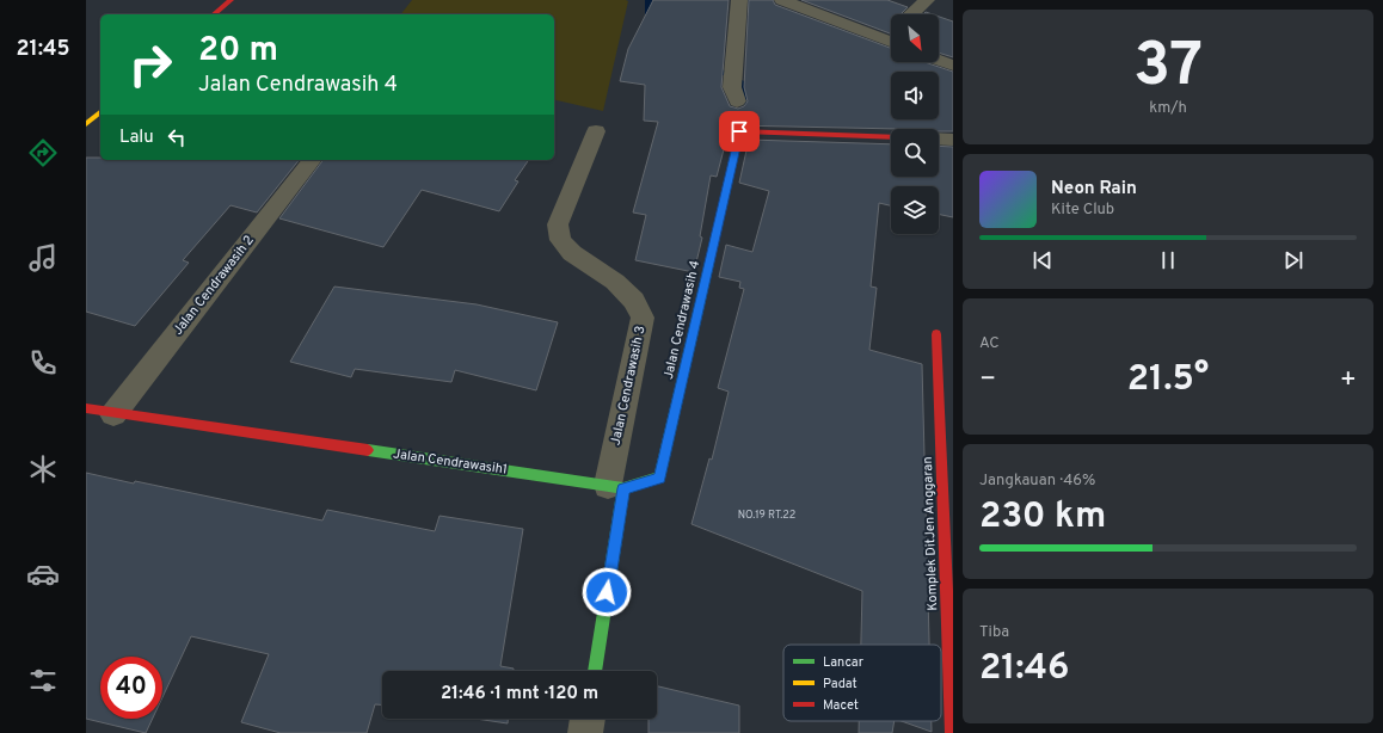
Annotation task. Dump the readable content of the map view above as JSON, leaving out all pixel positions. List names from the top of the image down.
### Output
{
  "streets": {
    "street": [
      "Jalan Cendrawasih 2",
      "Jalan Cendrawasih 4",
      "Jalan Cendrawasih 3",
      "Jalan Cendrawasih1",
      "Komplek DitJen Anggaran"
    ]
  },
  "crossings": [
    ["Jalan Cendrawasih 2", "Jalan Cendrawasih1"],
    ["Jalan Cendrawasih 4", "Jalan Cendrawasih 3"],
    ["Jalan Cendrawasih 4", "Jalan Cendrawasih1"],
    ["Jalan Cendrawasih 3", "Jalan Cendrawasih1"]
  ],
  "house_numbers": ["NO.19 RT.22"],
  "legend": ["Lancar", "Padat", "Macet"],
  "north": "bottom right",
  "page": {
    "tabs": "21:45",
    "tile": [
      ["37", "km/h"],
      "AC",
      ["Jangkauan · 46%", "230 km"],
      ["Tiba", "21:46"]
    ],
    "turn": ["20 m", "Jalan Cendrawasih 4"],
    "then": "Lalu",
    "song": ["Neon Rain", "Kite Club"],
    "heat": ["−", "21.5°", "+"],
    "limit": "40",
    "trip": "21:46 · 1 mnt · 120 m"
  }
}
